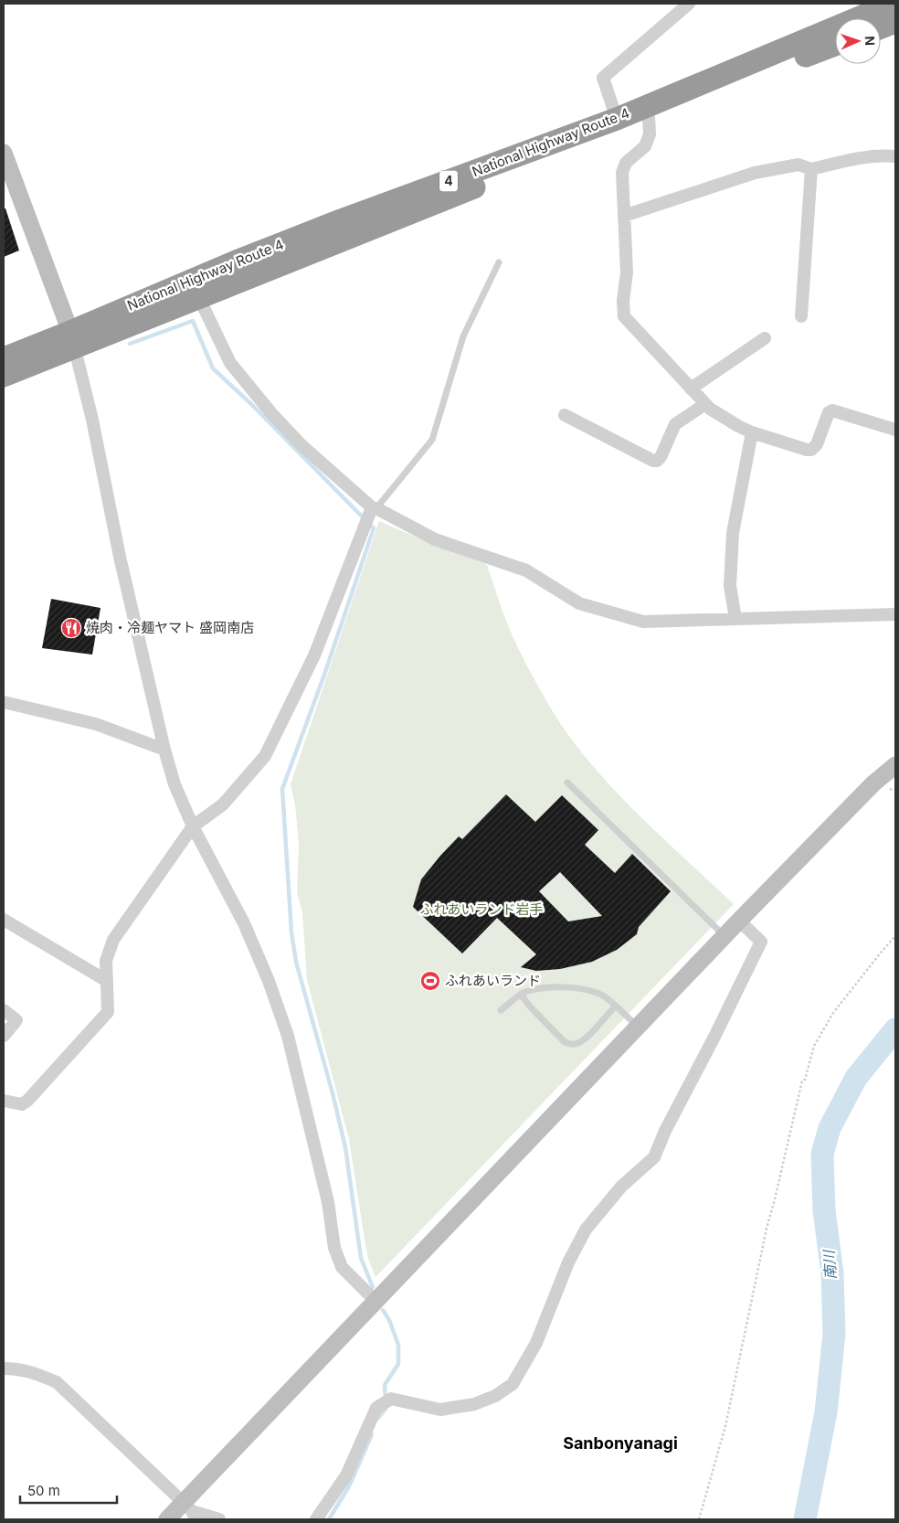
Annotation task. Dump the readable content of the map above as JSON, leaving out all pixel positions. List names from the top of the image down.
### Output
{
  "streets": {
    "highway": ["National Highway Route 4", "4"]
  },
  "districts": ["Sanbonyanagi"],
  "water": ["南川"],
  "parks": ["ふれあいランド岩手"],
  "places": {
    "restaurant": ["焼肉・冷麺ヤマト 盛岡南店"],
    "sports": ["ふれあいランド"]
  },
  "scale_bar": "50 m",
  "north": "right"
}
